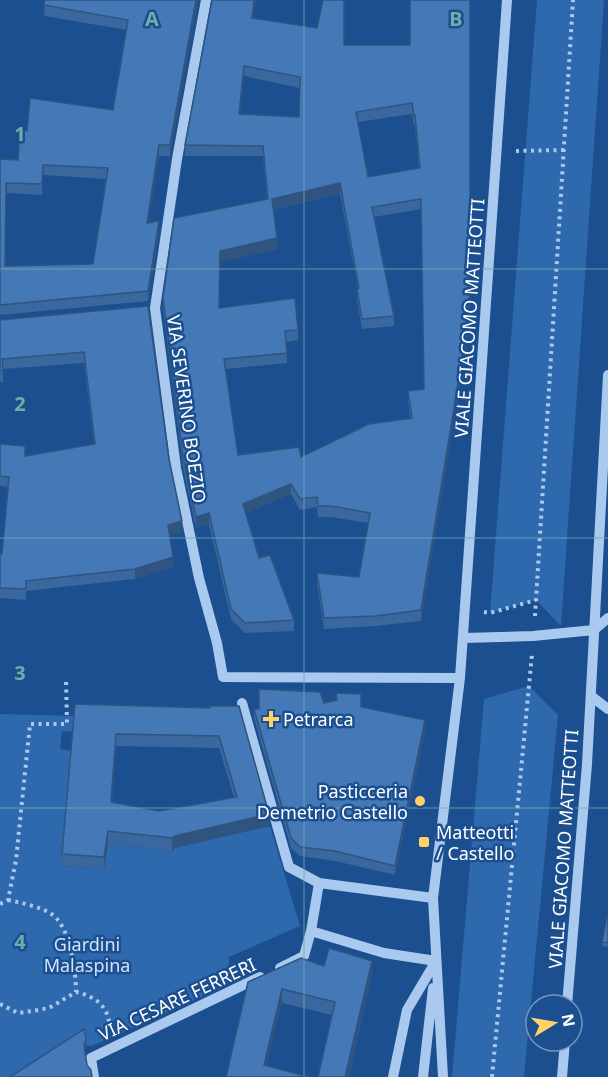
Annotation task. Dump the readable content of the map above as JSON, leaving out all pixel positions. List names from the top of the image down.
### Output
{
  "streets": {
    "street": ["VIALE GIACOMO MATTEOTTI", "VIA SEVERINO BOEZIO", "VIA CESARE FERRERI"]
  },
  "crossings": [
    ["VIALE GIACOMO MATTEOTTI", "VIA SEVERINO BOEZIO"]
  ],
  "parks": ["Giardini Malaspina"],
  "places": {
    "health": ["Petrarca"],
    "other": ["Pasticceria Demetrio Castello"],
    "transit": ["Matteotti / Castello"]
  },
  "north": "right",
  "grid": {
    "columns": ["A", "B"],
    "rows": [
      "1",
      "2",
      "3",
      "4"
    ]
  }
}
